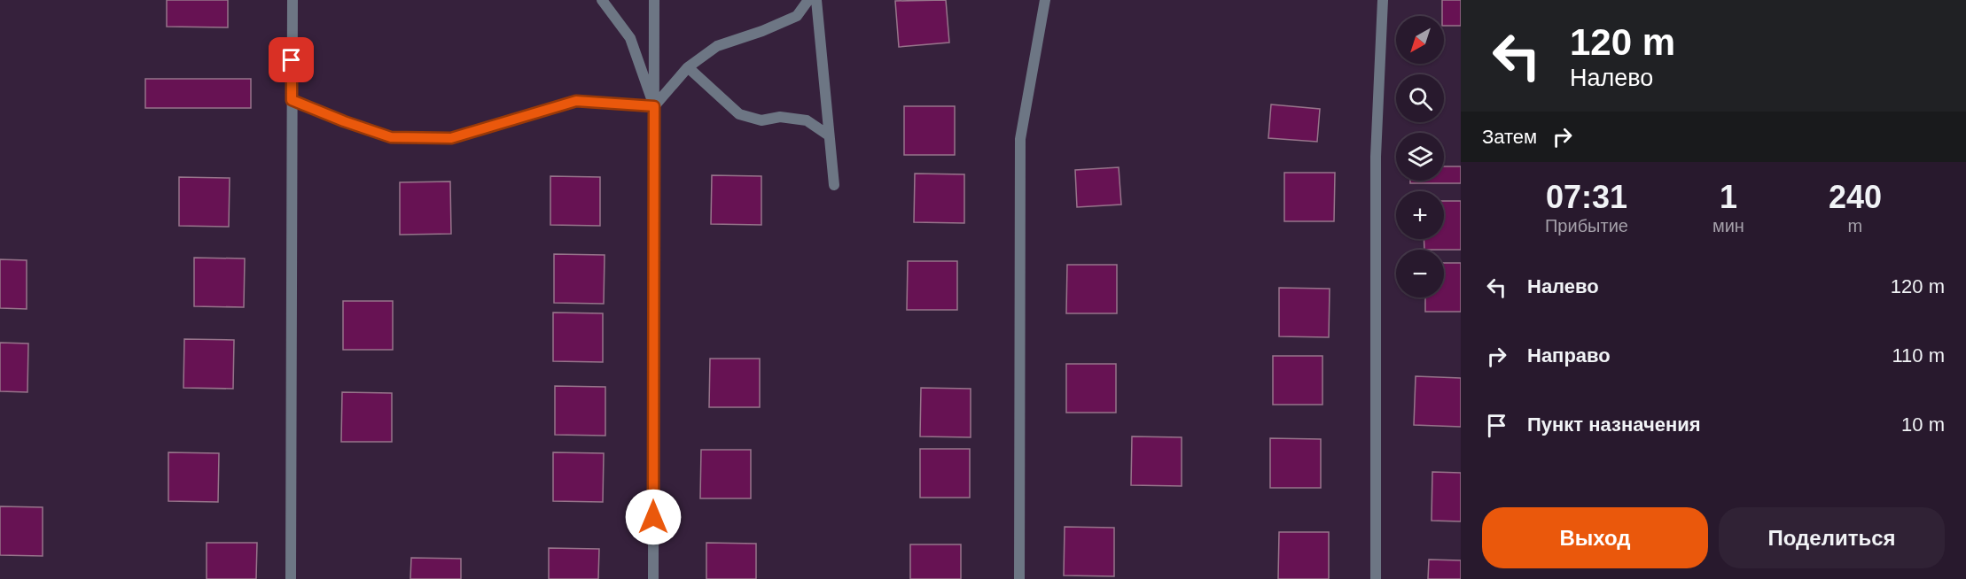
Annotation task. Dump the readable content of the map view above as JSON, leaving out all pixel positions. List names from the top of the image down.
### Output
{
  "north": "bottom left",
  "page": {
    "turn": ["120 m", "Налево"],
    "map_buttons": ["+", "−"],
    "then": "Затем",
    "eta": [
      "07:31",
      "Прибытие",
      "1",
      "мин",
      "240",
      "m"
    ],
    "list": [
      {
        "name": "Налево",
        "value": "120 m"
      },
      {
        "name": "Направо",
        "value": "110 m"
      },
      {
        "name": "Пункт назначения",
        "value": "10 m"
      }
    ],
    "buttons": ["Выход", "Поделиться"]
  }
}
